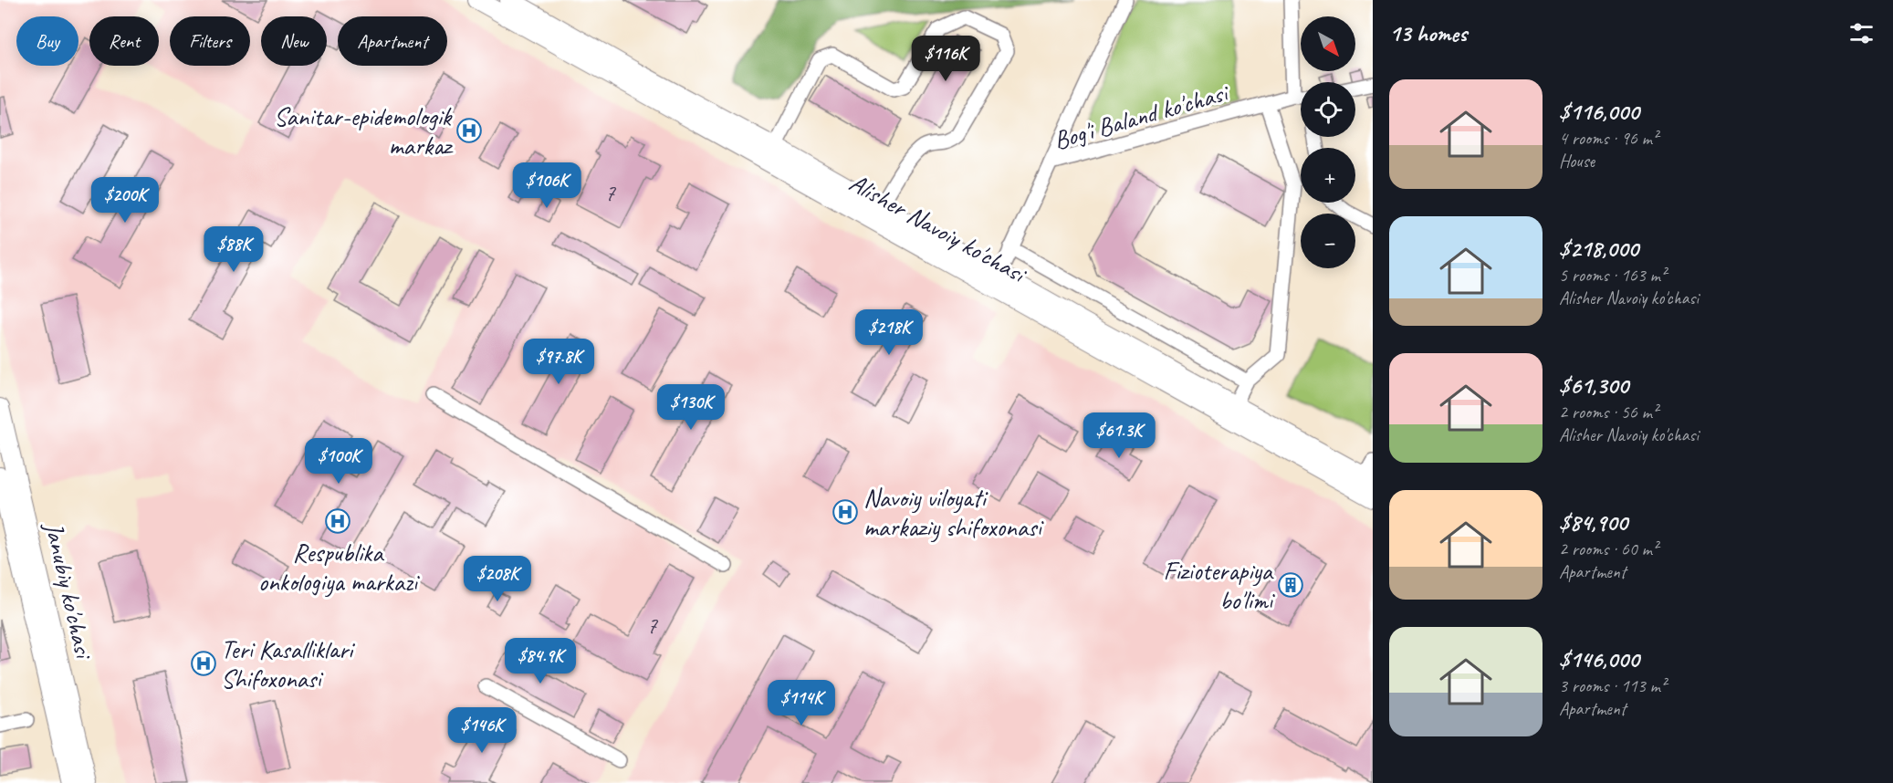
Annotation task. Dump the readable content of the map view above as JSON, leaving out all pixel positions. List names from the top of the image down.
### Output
{
  "streets": {
    "main road": ["Alisher Navoiy ko'chasi", "Janubiy ko'chasi"],
    "street": ["Bog'i Baland ko'chasi"]
  },
  "crossings": [
    ["Bog'i Baland ko'chasi", "Alisher Navoiy ko'chasi"]
  ],
  "places": {
    "hospital": [
      "Sanitar-epidemologik markaz",
      "Navoiy viloyati markaziy shifoxonasi",
      "Respublika onkologiya markazi",
      "Teri Kasalliklari Shifoxonasi"
    ],
    "building": ["Fizioterapiya bo'limi"]
  },
  "house_numbers": ["7", "7"],
  "north": "bottom right",
  "page": {
    "heading": "13 homes",
    "map_buttons": ["+", "−"],
    "chip": [
      "Buy",
      "Rent",
      "Filters",
      "New",
      "Apartment"
    ],
    "price": [
      "$116K",
      "$106K",
      "$200K",
      "$88K",
      "$218K",
      "$97.8K",
      "$130K",
      "$61.3K",
      "$100K",
      "$208K",
      "$84.9K",
      "$114K",
      "$146K"
    ],
    "list": [
      {
        "name": "$116,000",
        "note": "4 rooms · 96 m² · House"
      },
      {
        "name": "$218,000",
        "note": "5 rooms · 163 m² · Alisher Navoiy ko'chasi"
      },
      {
        "name": "$61,300",
        "note": "2 rooms · 56 m² · Alisher Navoiy ko'chasi"
      },
      {
        "name": "$84,900",
        "note": "2 rooms · 60 m² · Apartment"
      },
      {
        "name": "$146,000",
        "note": "3 rooms · 113 m² · Apartment"
      }
    ]
  }
}
